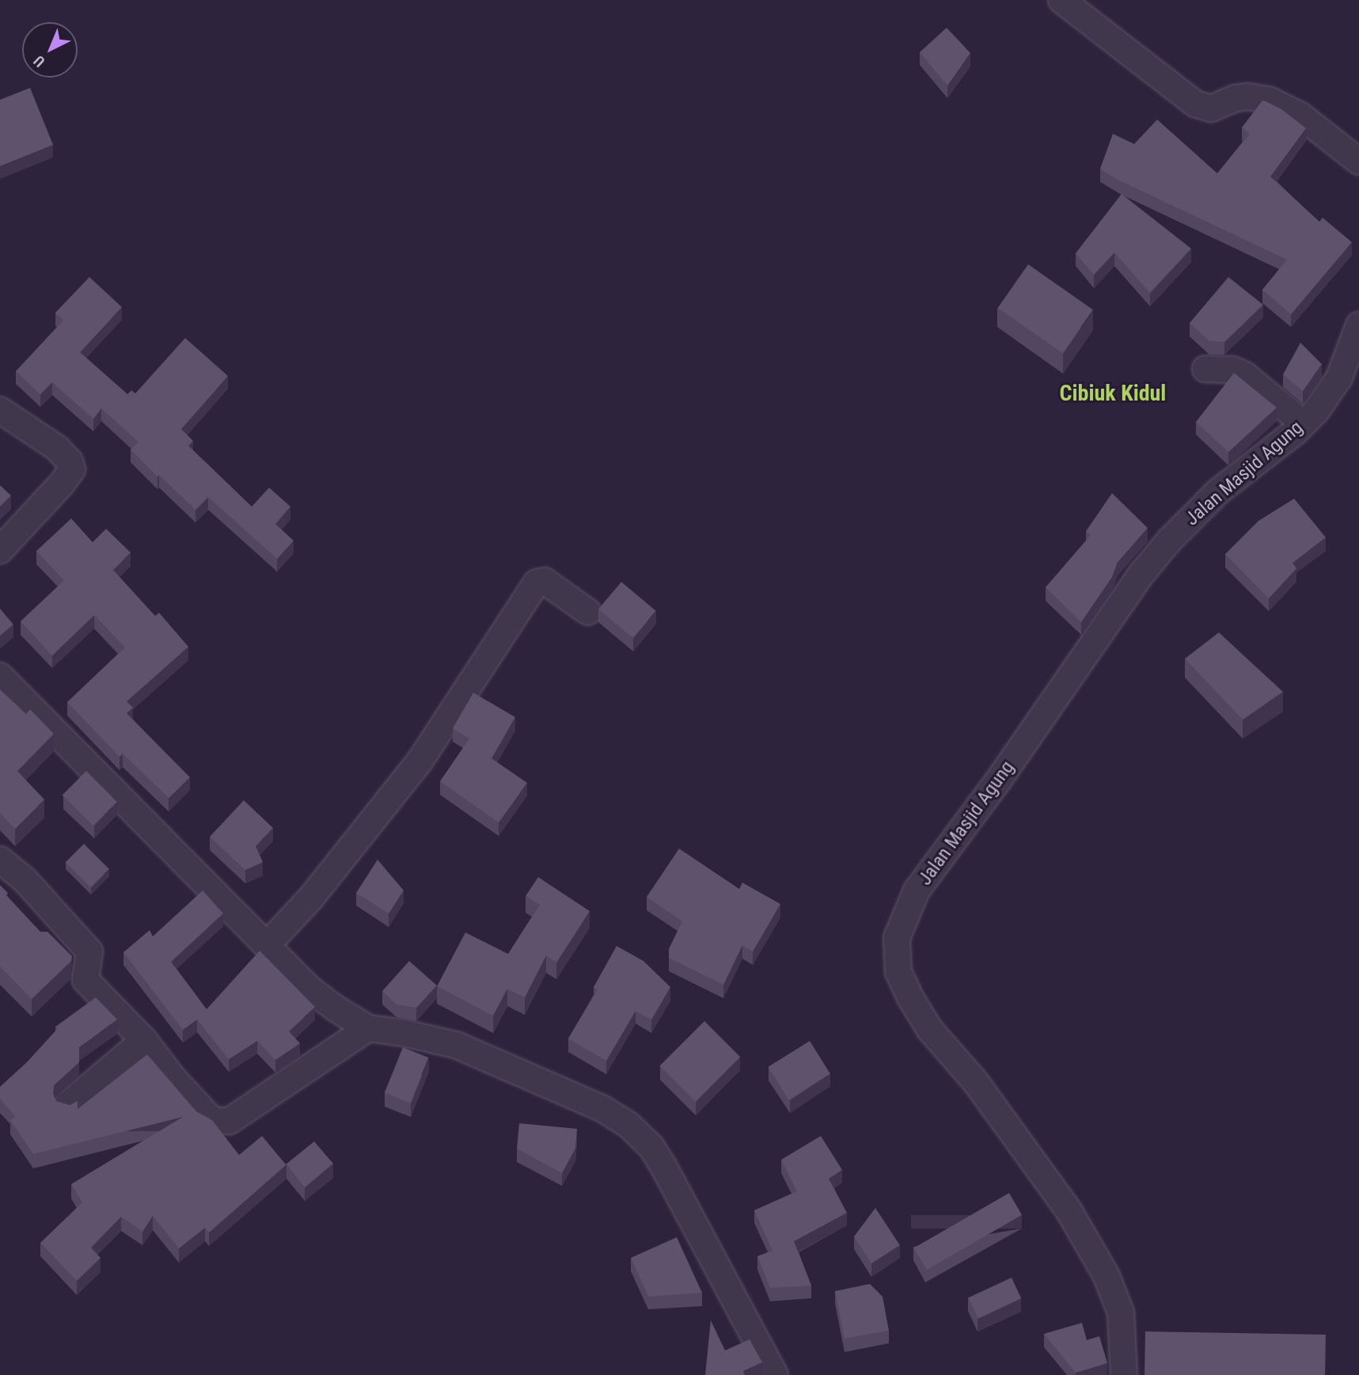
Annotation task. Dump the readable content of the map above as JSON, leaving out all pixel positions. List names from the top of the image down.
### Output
{
  "streets": {
    "street": ["Jalan Masjid Agung"]
  },
  "districts": ["Cibiuk Kidul"],
  "north": "bottom left"
}
